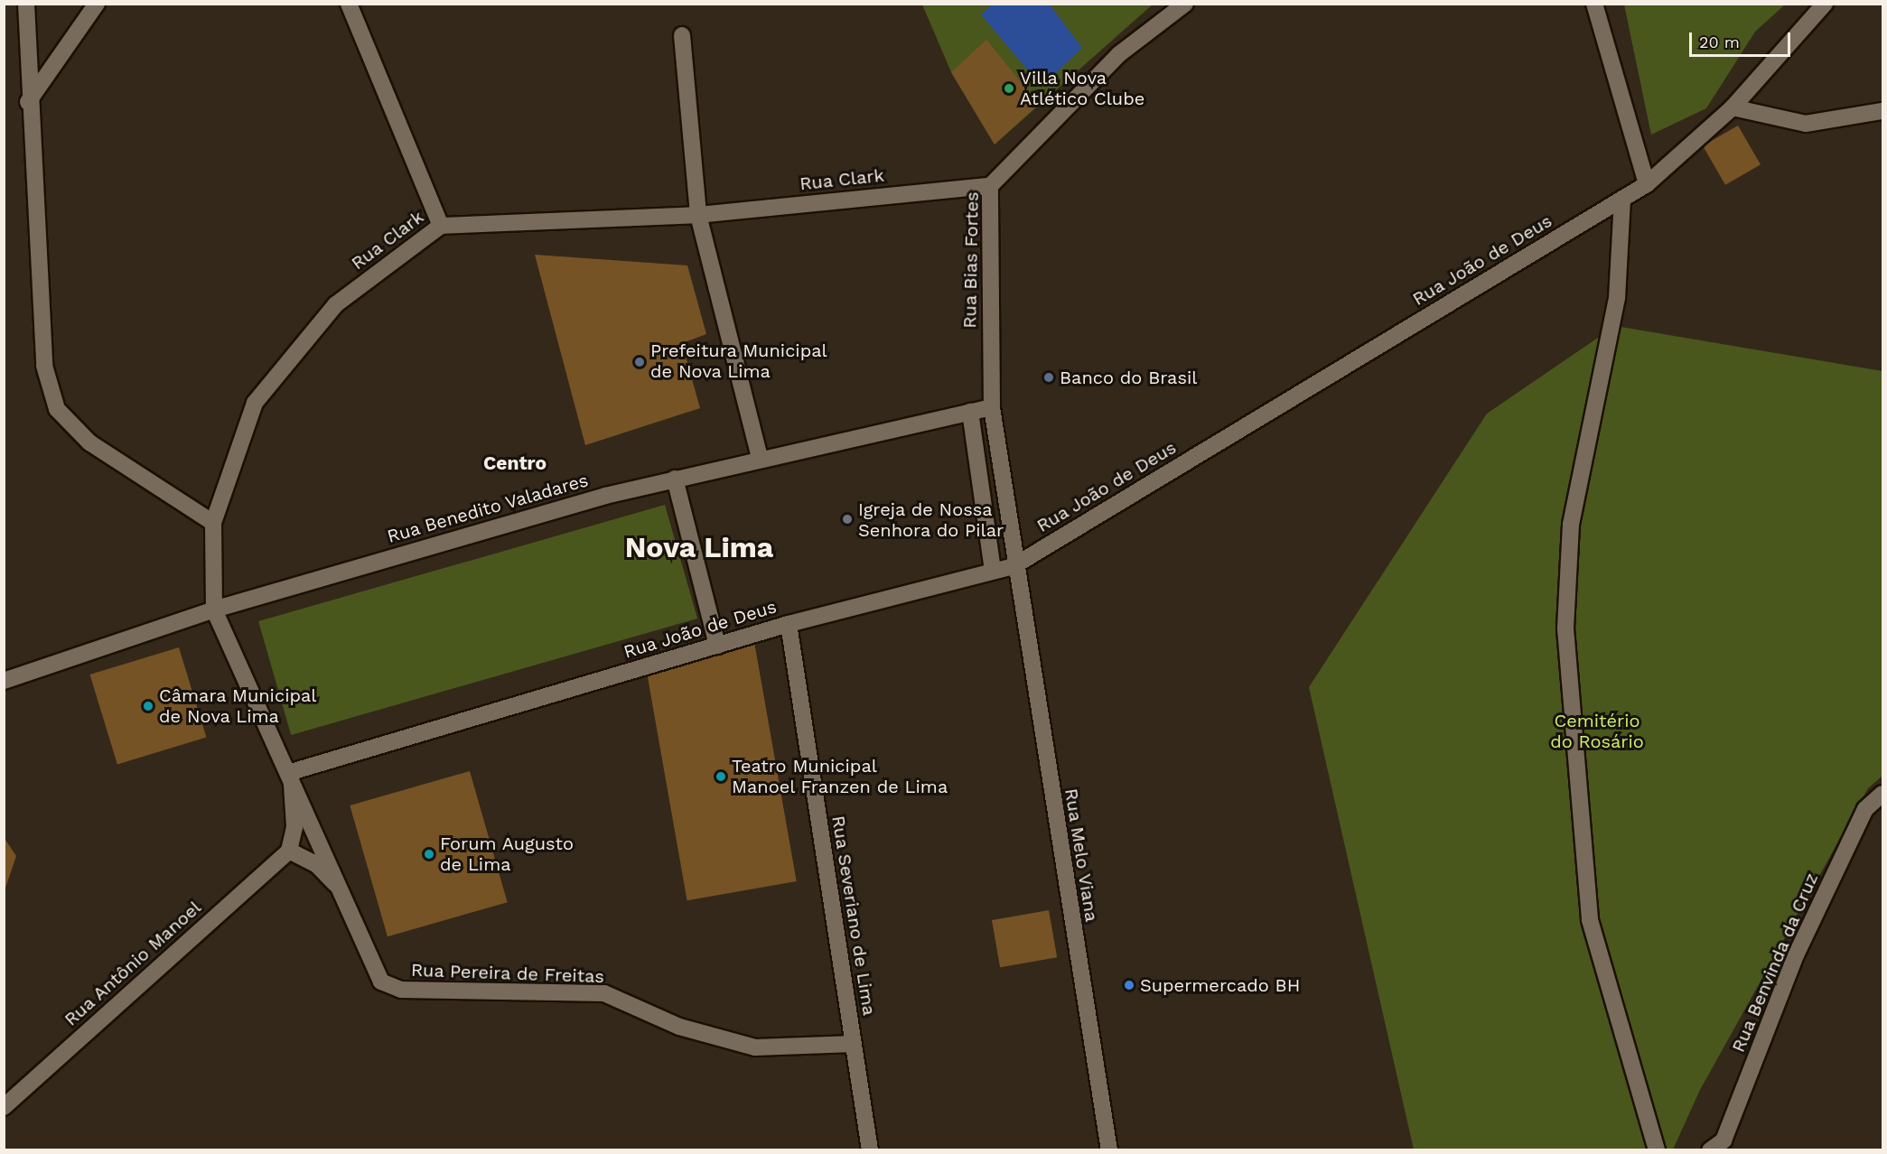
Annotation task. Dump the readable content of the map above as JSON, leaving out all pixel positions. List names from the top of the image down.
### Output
{
  "streets": {
    "street": [
      "Rua Clark",
      "Rua Bias Fortes",
      "Rua João de Deus",
      "Rua Benedito Valadares",
      "Rua Melo Viana",
      "Rua Severiano de Lima",
      "Rua Benvinda da Cruz",
      "Rua Antônio Manoel",
      "Rua Pereira de Freitas"
    ]
  },
  "crossings": [
    ["Rua Clark", "Rua Bias Fortes"],
    ["Rua Clark", "Rua João de Deus"],
    ["Rua Clark", "Rua Benedito Valadares"],
    ["Rua Clark", "Rua Pereira de Freitas"],
    ["Rua Bias Fortes", "Rua João de Deus"],
    ["Rua Bias Fortes", "Rua Benedito Valadares"],
    ["Rua Bias Fortes", "Rua Melo Viana"],
    ["Rua João de Deus", "Rua Melo Viana"],
    ["Rua João de Deus", "Rua Severiano de Lima"],
    ["Rua João de Deus", "Rua Pereira de Freitas"],
    ["Rua Severiano de Lima", "Rua Pereira de Freitas"]
  ],
  "districts": ["Centro", "Nova Lima"],
  "parks": ["Cemitério do Rosário"],
  "places": [
    "Villa Nova Atlético Clube",
    "Prefeitura Municipal de Nova Lima",
    "Banco do Brasil",
    "Igreja de Nossa Senhora do Pilar",
    "Câmara Municipal de Nova Lima",
    "Teatro Municipal Manoel Franzen de Lima",
    "Forum Augusto de Lima",
    "Supermercado BH"
  ],
  "scale_bar": "20 m"
}
